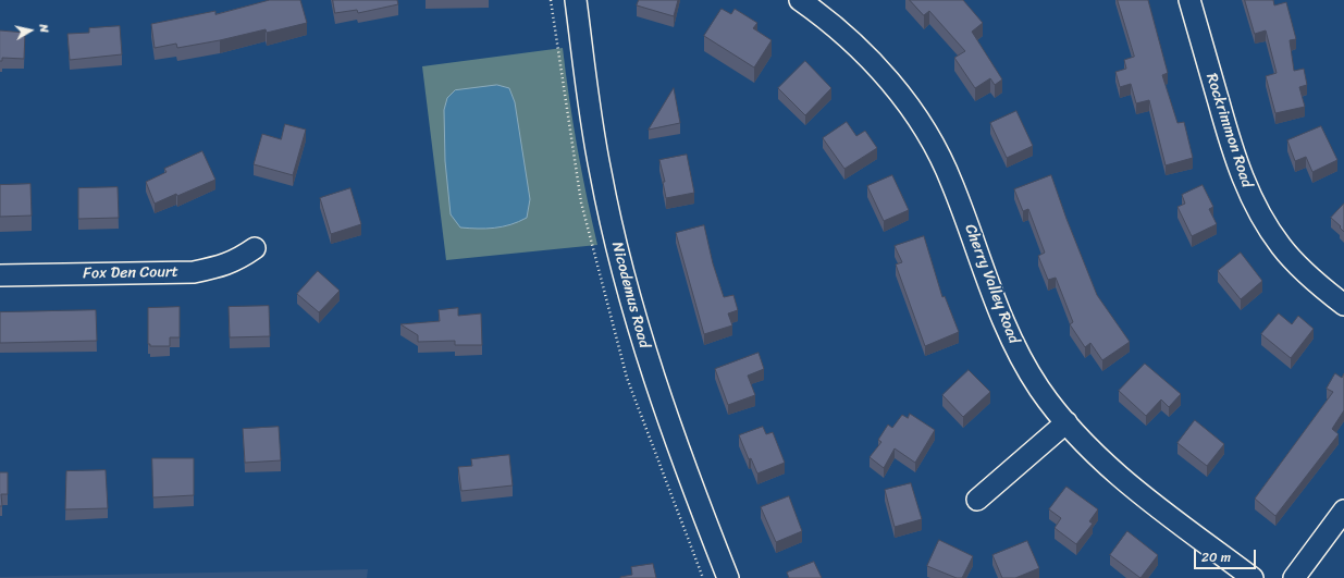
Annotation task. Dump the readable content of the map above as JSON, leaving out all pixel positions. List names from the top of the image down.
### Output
{
  "streets": {
    "street": [
      "Rockrimmon Road",
      "Fox Den Court",
      "Cherry Valley Road",
      "Nicodemus Road"
    ]
  },
  "scale_bar": "20 m",
  "north": "right"
}
